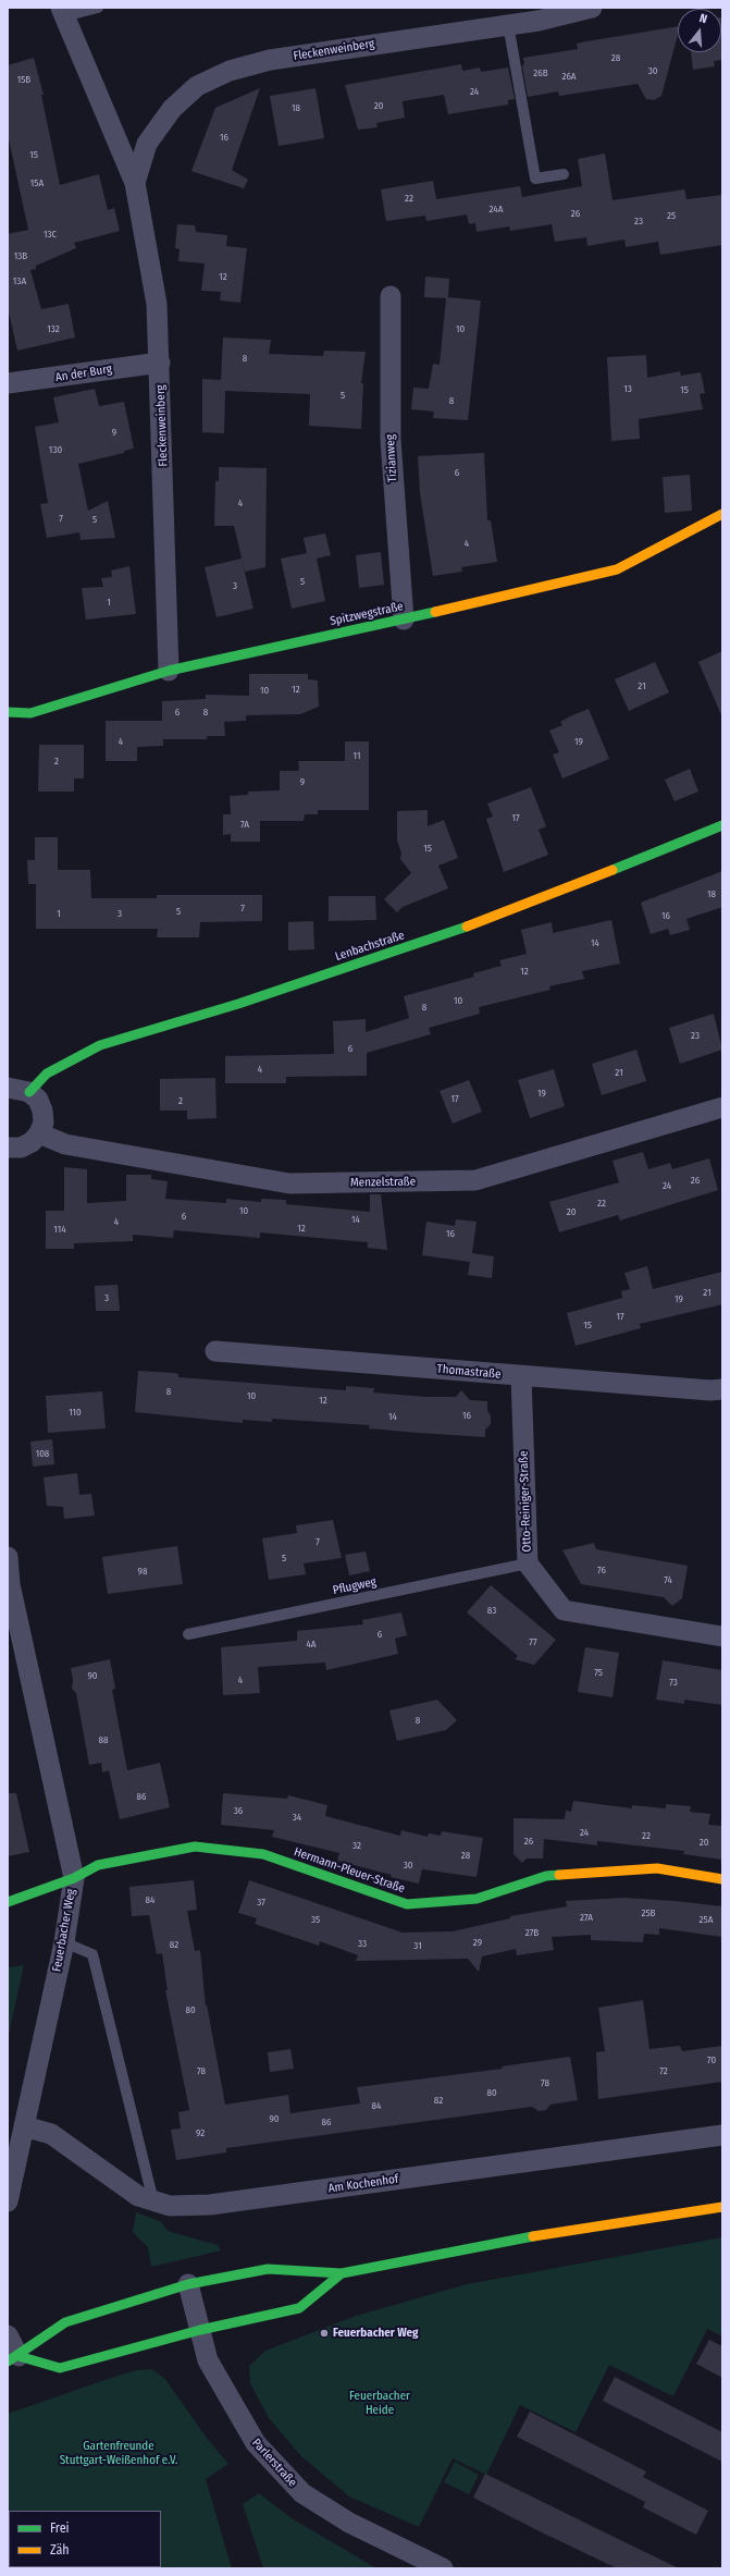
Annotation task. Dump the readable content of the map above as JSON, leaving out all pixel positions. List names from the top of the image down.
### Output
{
  "streets": {
    "street": [
      "Fleckenweinberg",
      "An der Burg",
      "Tizianweg",
      "Spitzwegstraße",
      "Lenbachstraße",
      "Menzelstraße",
      "Thomastraße",
      "Otto-Reiniger-Straße",
      "Hermann-Pleuer-Straße",
      "Feuerbacher Weg",
      "Am Kochenhof",
      "Parlerstraße"
    ],
    "lane": ["Pflugweg"]
  },
  "crossings": [
    ["Fleckenweinberg", "An der Burg"],
    ["Fleckenweinberg", "Spitzwegstraße"],
    ["Tizianweg", "Spitzwegstraße"],
    ["Thomastraße", "Otto-Reiniger-Straße"],
    ["Otto-Reiniger-Straße", "Pflugweg"],
    ["Hermann-Pleuer-Straße", "Feuerbacher Weg"],
    ["Feuerbacher Weg", "Am Kochenhof"]
  ],
  "parks": ["Feuerbacher Heide", "Gartenfreunde Stuttgart-Weißenhof e.V."],
  "places": ["Feuerbacher Weg"],
  "house_numbers": [
    "28",
    "30",
    "26B",
    "26A",
    "15B",
    "24",
    "20",
    "18",
    "16",
    "15",
    "15A",
    "22",
    "24A",
    "26",
    "25",
    "23",
    "13C",
    "13B",
    "12",
    "13A",
    "132",
    "10",
    "8",
    "13",
    "15",
    "5",
    "8",
    "9",
    "130",
    "6",
    "4",
    "7",
    "5",
    "4",
    "5",
    "3",
    "1",
    "21",
    "12",
    "10",
    "6",
    "8",
    "4",
    "19",
    "11",
    "2",
    "9",
    "17",
    "7A",
    "15",
    "18",
    "7",
    "5",
    "1",
    "3",
    "16",
    "14",
    "12",
    "10",
    "8",
    "23",
    "6",
    "4",
    "21",
    "19",
    "17",
    "2",
    "26",
    "24",
    "22",
    "10",
    "20",
    "6",
    "14",
    "4",
    "12",
    "114",
    "16",
    "21",
    "3",
    "19",
    "17",
    "15",
    "8",
    "10",
    "12",
    "110",
    "16",
    "14",
    "108",
    "7",
    "5",
    "76",
    "98",
    "74",
    "83",
    "6",
    "77",
    "4A",
    "75",
    "90",
    "4",
    "73",
    "8",
    "88",
    "86",
    "36",
    "34",
    "24",
    "22",
    "26",
    "20",
    "32",
    "28",
    "30",
    "84",
    "37",
    "25B",
    "27A",
    "35",
    "25A",
    "27B",
    "29",
    "33",
    "82",
    "31",
    "80",
    "70",
    "78",
    "72",
    "78",
    "80",
    "82",
    "84",
    "90",
    "86",
    "92"
  ],
  "legend": ["Frei", "Zäh"],
  "north": "top"
}
